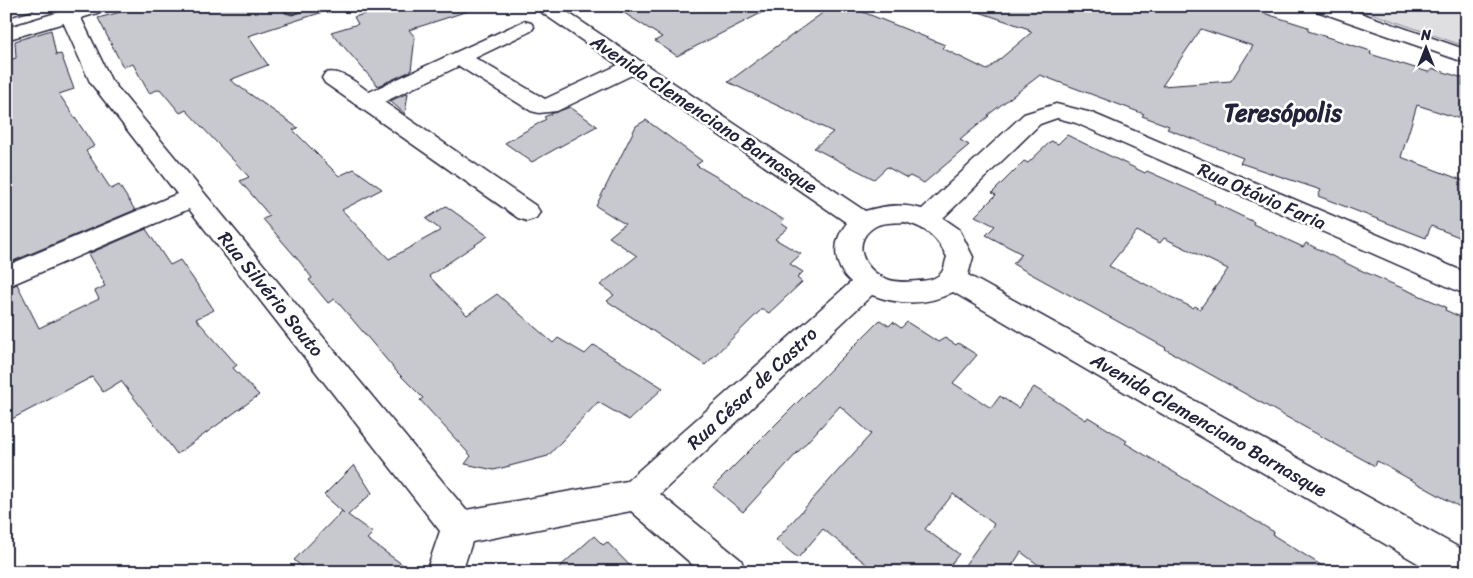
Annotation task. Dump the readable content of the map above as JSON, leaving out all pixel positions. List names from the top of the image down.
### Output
{
  "streets": {
    "street": [
      "Avenida Clemenciano Barnasque",
      "Rua Otávio Faria",
      "Rua Silvério Souto",
      "Rua César de Castro"
    ]
  },
  "crossings": [
    ["Avenida Clemenciano Barnasque", "Rua Otávio Faria"],
    ["Avenida Clemenciano Barnasque", "Rua César de Castro"],
    ["Rua Otávio Faria", "Rua César de Castro"]
  ],
  "districts": ["Teresópolis"],
  "north": "top"
}
